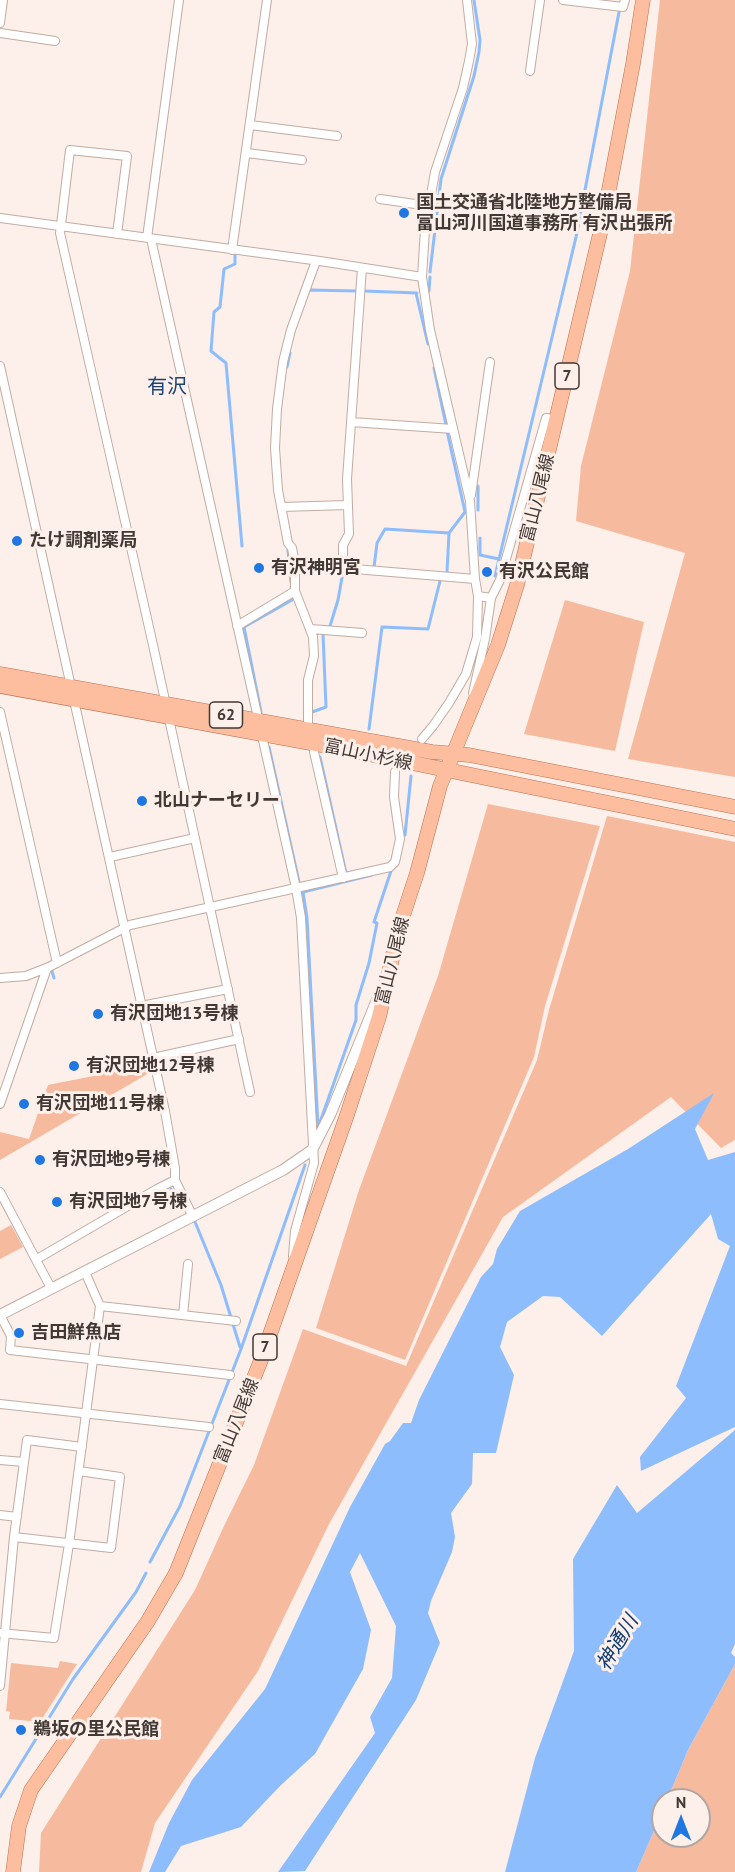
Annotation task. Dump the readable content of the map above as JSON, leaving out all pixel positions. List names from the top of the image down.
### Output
{
  "streets": {
    "main road": [
      "7",
      "富山八尾線",
      "62",
      "富山小杉線"
    ]
  },
  "crossings": [
    ["富山八尾線", "富山小杉線"]
  ],
  "districts": ["有沢"],
  "water": ["神通川"],
  "places": [
    "国土交通省北陸地方整備局 富山河川国道事務所 有沢出張所",
    "たけ調剤薬局",
    "有沢神明宮",
    "有沢公民館",
    "北山ナーセリー",
    "有沢団地13号棟",
    "有沢団地12号棟",
    "有沢団地11号棟",
    "有沢団地9号棟",
    "有沢団地7号棟",
    "吉田鮮魚店",
    "鵜坂の里公民館"
  ],
  "north": "top"
}
